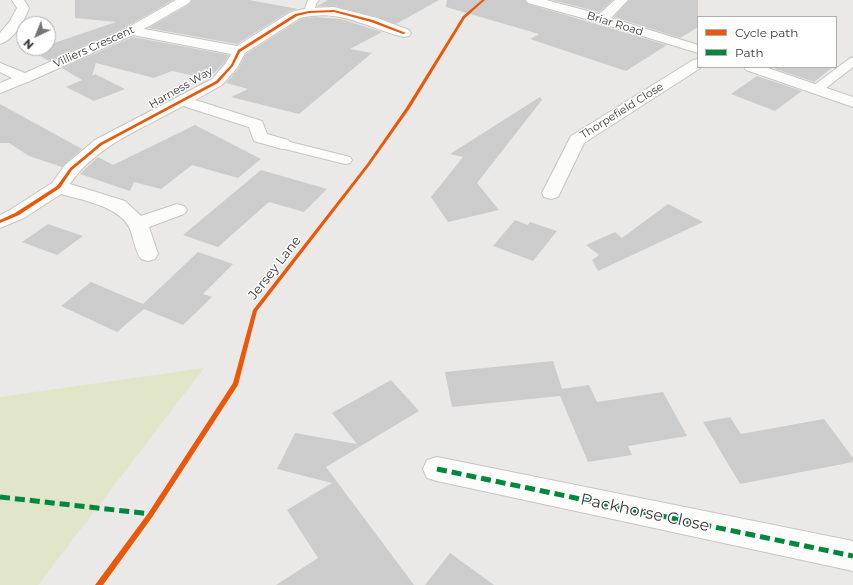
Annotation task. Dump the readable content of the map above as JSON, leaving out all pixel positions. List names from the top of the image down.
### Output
{
  "streets": {
    "street": [
      "Briar Road",
      "Villiers Crescent",
      "Harness Way",
      "Thorpefield Close",
      "Packhorse Close"
    ],
    "cycle path": ["Jersey Lane"]
  },
  "crossings": [
    ["Villiers Crescent", "Harness Way"]
  ],
  "legend": ["Cycle path", "Path"],
  "north": "bottom left"
}
